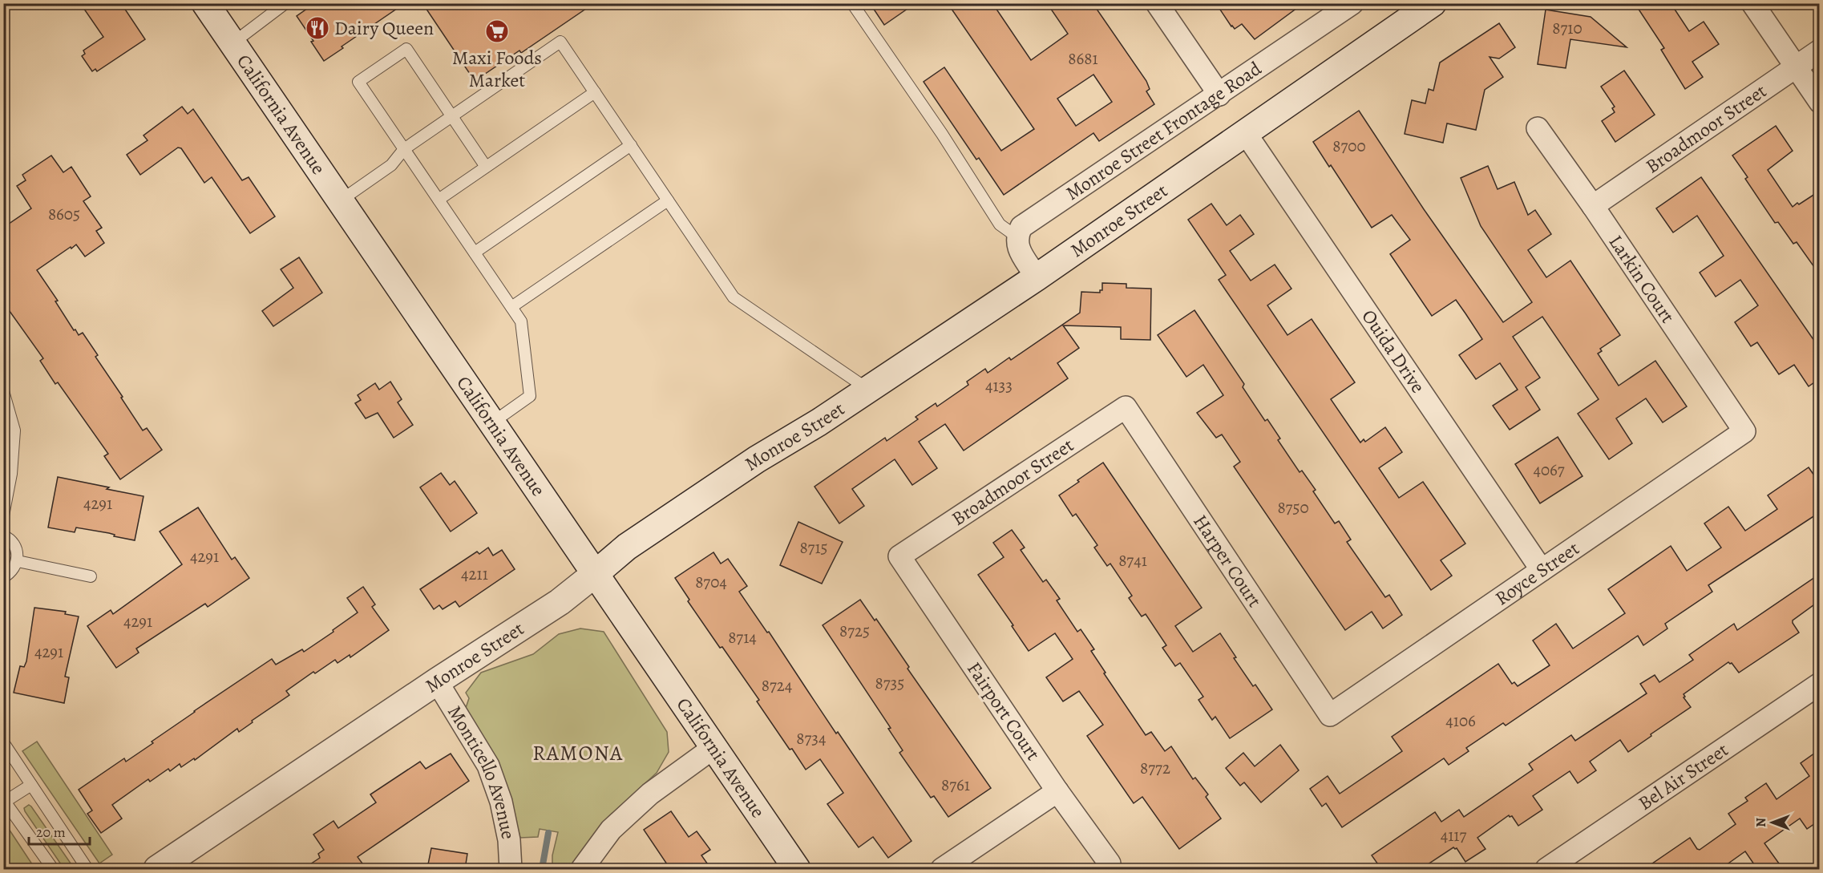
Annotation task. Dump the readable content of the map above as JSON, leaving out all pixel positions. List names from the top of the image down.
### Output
{
  "streets": {
    "main road": ["California Avenue", "Monroe Street"],
    "street": [
      "Broadmoor Street",
      "Monroe Street Frontage Road",
      "Larkin Court",
      "Ouida Drive",
      "Harper Court",
      "Royce Street",
      "Fairport Court",
      "Monticello Avenue",
      "Bel Air Street"
    ]
  },
  "crossings": [
    ["California Avenue", "Monroe Street"],
    ["Broadmoor Street", "Larkin Court"],
    ["Broadmoor Street", "Harper Court"],
    ["Broadmoor Street", "Fairport Court"],
    ["Monroe Street", "Ouida Drive"],
    ["Monroe Street", "Monticello Avenue"],
    ["Larkin Court", "Royce Street"],
    ["Ouida Drive", "Royce Street"],
    ["Harper Court", "Royce Street"]
  ],
  "districts": ["RAMONA"],
  "places": {
    "restaurant": ["Dairy Queen"],
    "supermarket": ["Maxi Foods Market"]
  },
  "house_numbers": [
    "8710",
    "8681",
    "8700",
    "8605",
    "4133",
    "4067",
    "4291",
    "8750",
    "8715",
    "4291",
    "8741",
    "4211",
    "8704",
    "4291",
    "8725",
    "8714",
    "4291",
    "8735",
    "8724",
    "4106",
    "8734",
    "8772",
    "8761",
    "4117"
  ],
  "scale_bar": "20 m",
  "north": "left"
}
